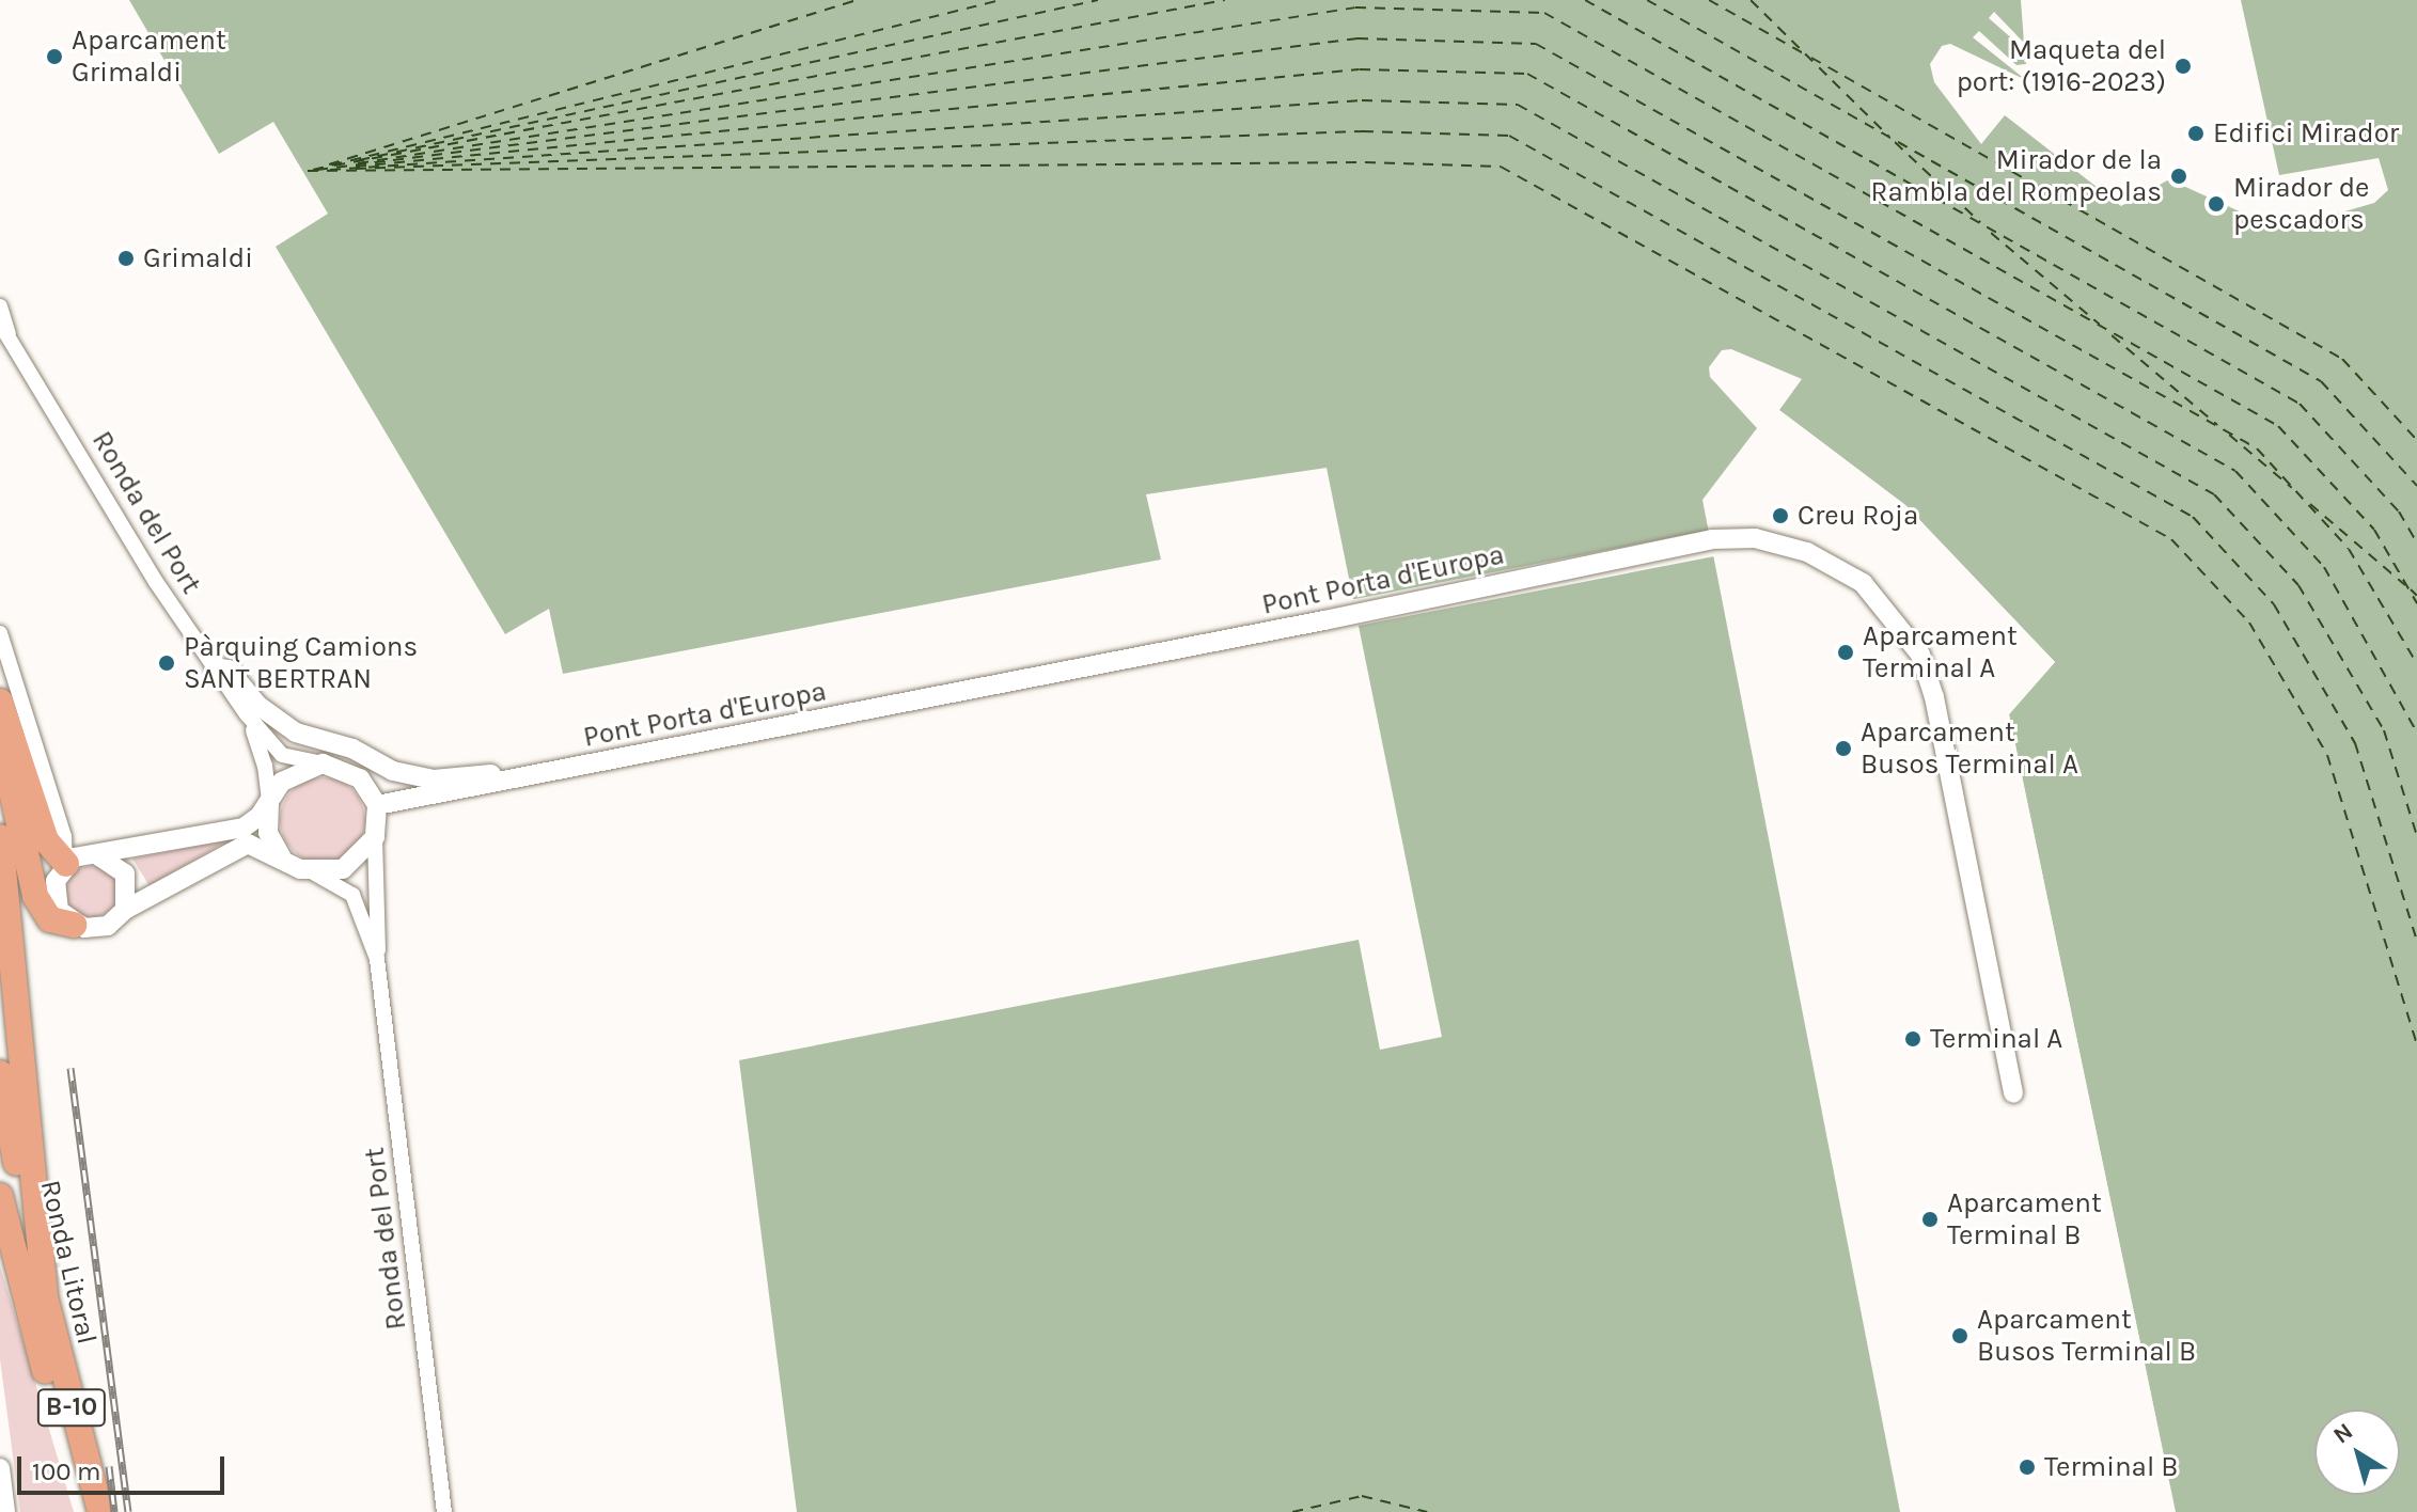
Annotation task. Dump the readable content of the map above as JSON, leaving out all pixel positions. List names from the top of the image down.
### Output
{
  "streets": {
    "highway": ["Ronda Litoral", "B-10"],
    "street": ["Ronda del Port", "Pont Porta d'Europa"]
  },
  "crossings": [
    ["Ronda del Port", "Pont Porta d'Europa"],
    ["Ronda Litoral", "B-10"]
  ],
  "places": [
    "Aparcament Grimaldi",
    "Maqueta del port: (1916-2023)",
    "Edifici Mirador",
    "Mirador de la Rambla del Rompeolas",
    "Mirador de pescadors",
    "Grimaldi",
    "Creu Roja",
    "Aparcament Terminal A",
    "Pàrquing Camions SANT BERTRAN",
    "Aparcament Busos Terminal A",
    "Terminal A",
    "Aparcament Terminal B",
    "Aparcament Busos Terminal B",
    "Terminal B"
  ],
  "scale_bar": "100 m",
  "north": "top left"
}
